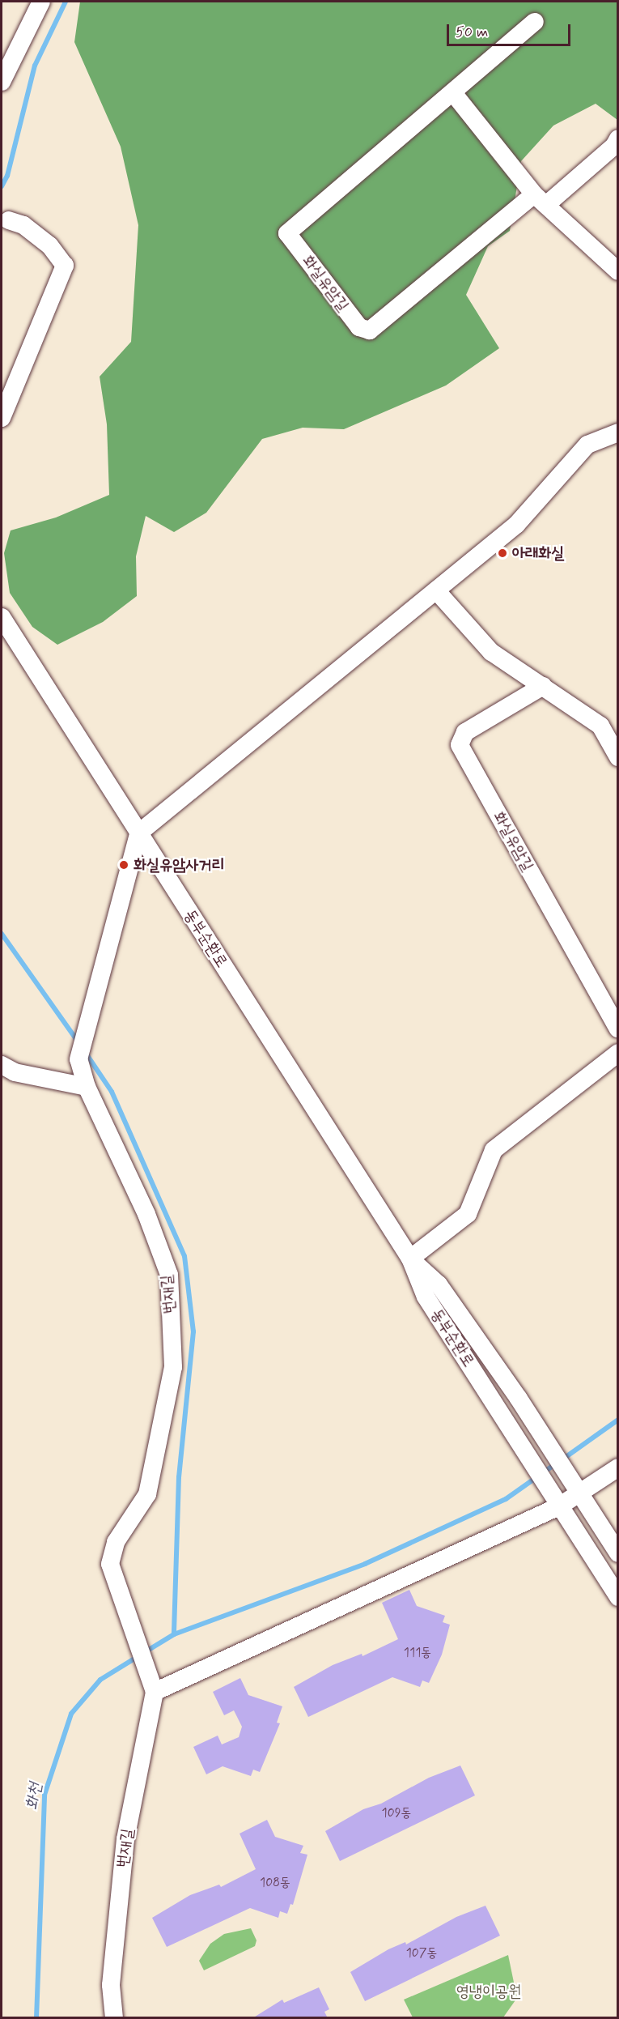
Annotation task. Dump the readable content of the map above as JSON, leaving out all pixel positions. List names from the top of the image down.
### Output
{
  "streets": {
    "street": ["화실유암길", "동부순환로", "번재길"]
  },
  "crossings": [
    ["동부순환로", "번재길"]
  ],
  "water": ["화천"],
  "parks": ["영냉이공원"],
  "places": ["아래화실", "화실유암사거리"],
  "house_numbers": [
    "111동",
    "109동",
    "108동",
    "107동"
  ],
  "scale_bar": "50 m"
}
